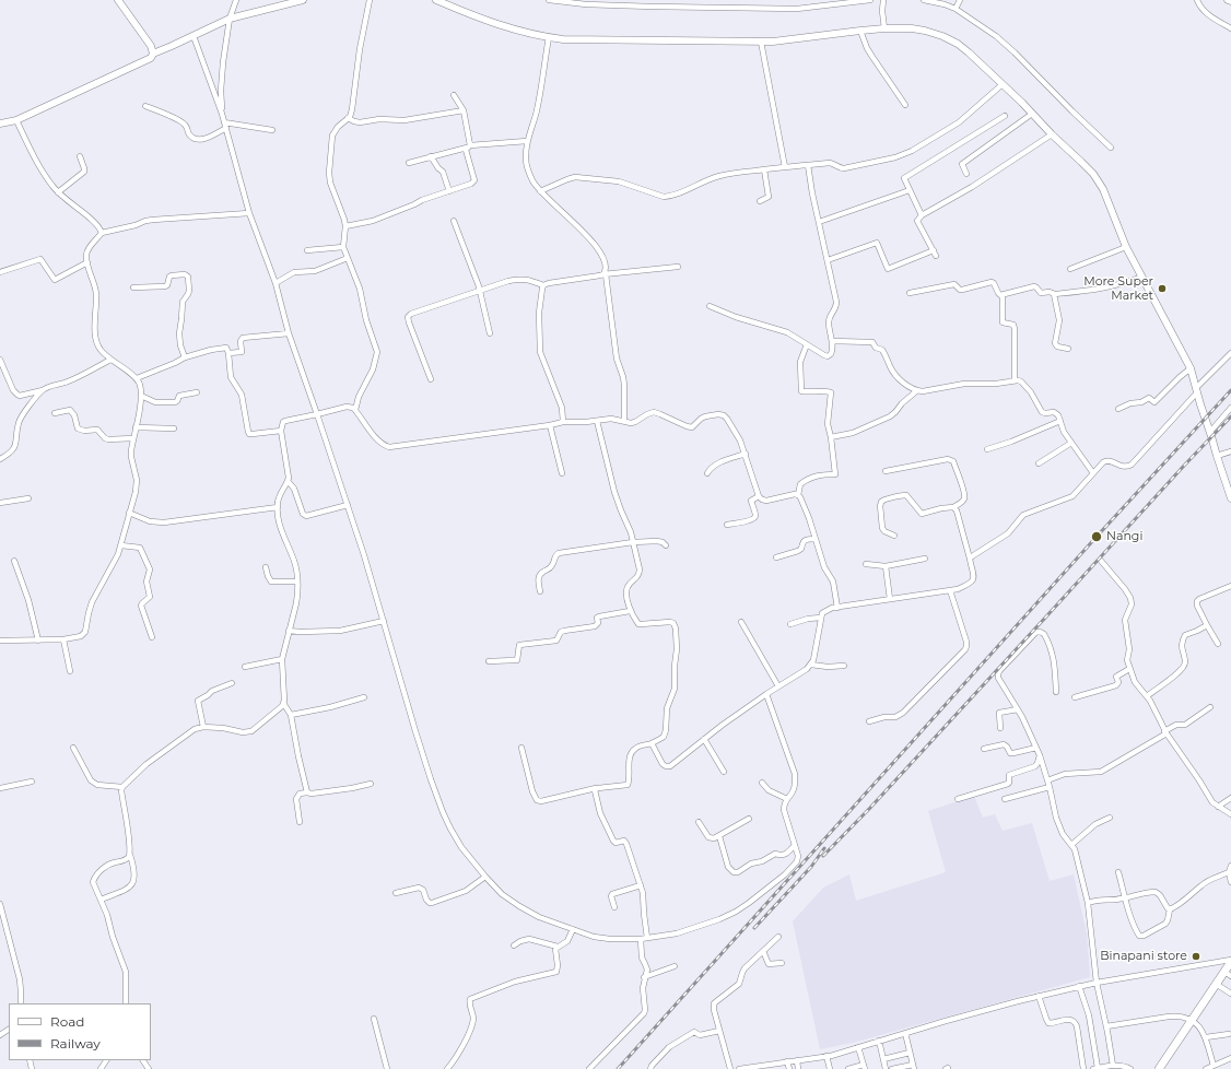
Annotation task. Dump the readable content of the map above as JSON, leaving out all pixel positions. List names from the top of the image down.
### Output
{
  "places": ["More Super Market", "Nangi", "Binapani store"],
  "legend": ["Road", "Railway"]
}
